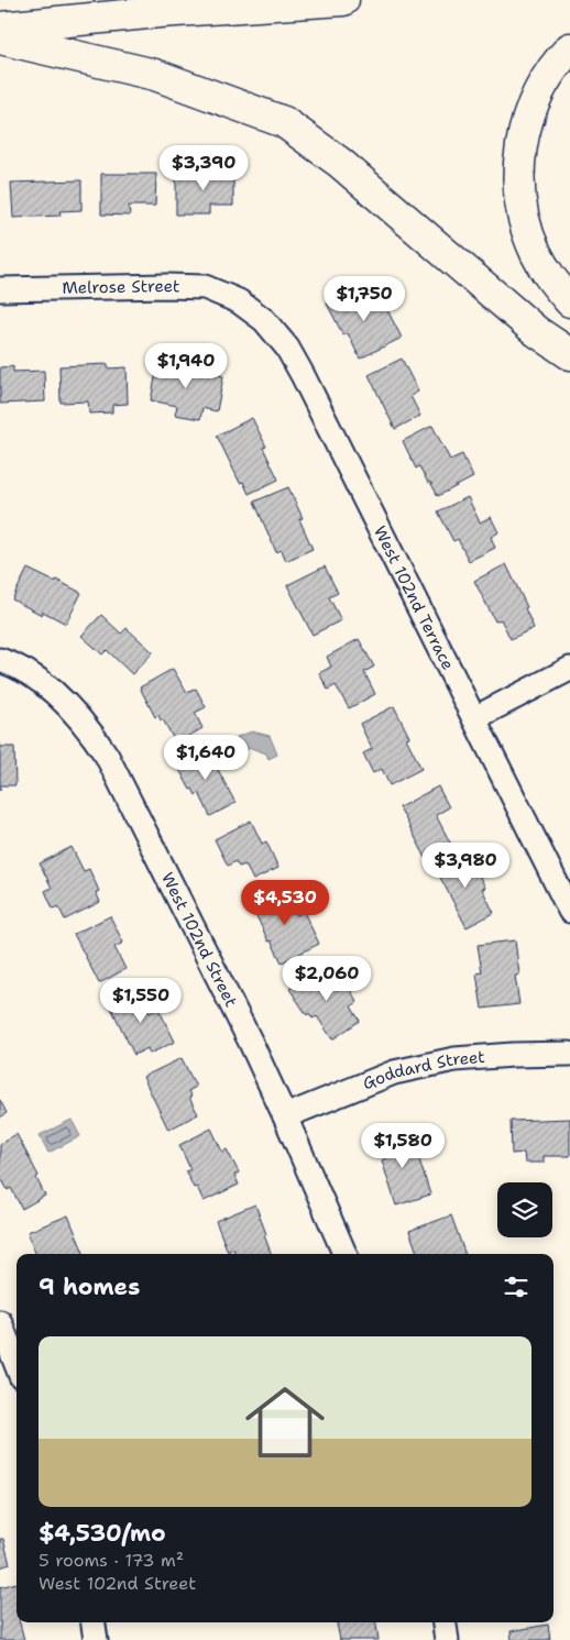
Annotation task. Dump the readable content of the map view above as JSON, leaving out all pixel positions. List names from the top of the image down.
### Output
{
  "streets": {
    "street": [
      "Melrose Street",
      "West 102nd Terrace",
      "West 102nd Street",
      "Goddard Street"
    ]
  },
  "crossings": [
    ["Melrose Street", "West 102nd Terrace"],
    ["West 102nd Street", "Goddard Street"]
  ],
  "page": {
    "price": [
      "$3,390",
      "$1,750",
      "$1,940",
      "$1,640",
      "$3,980",
      "$4,530",
      "$2,060",
      "$1,550",
      "$1,580"
    ],
    "heading": "9 homes",
    "list": [
      {
        "name": "$4,530/mo",
        "note": "5 rooms · 173 m² · West 102nd Street"
      }
    ]
  }
}
